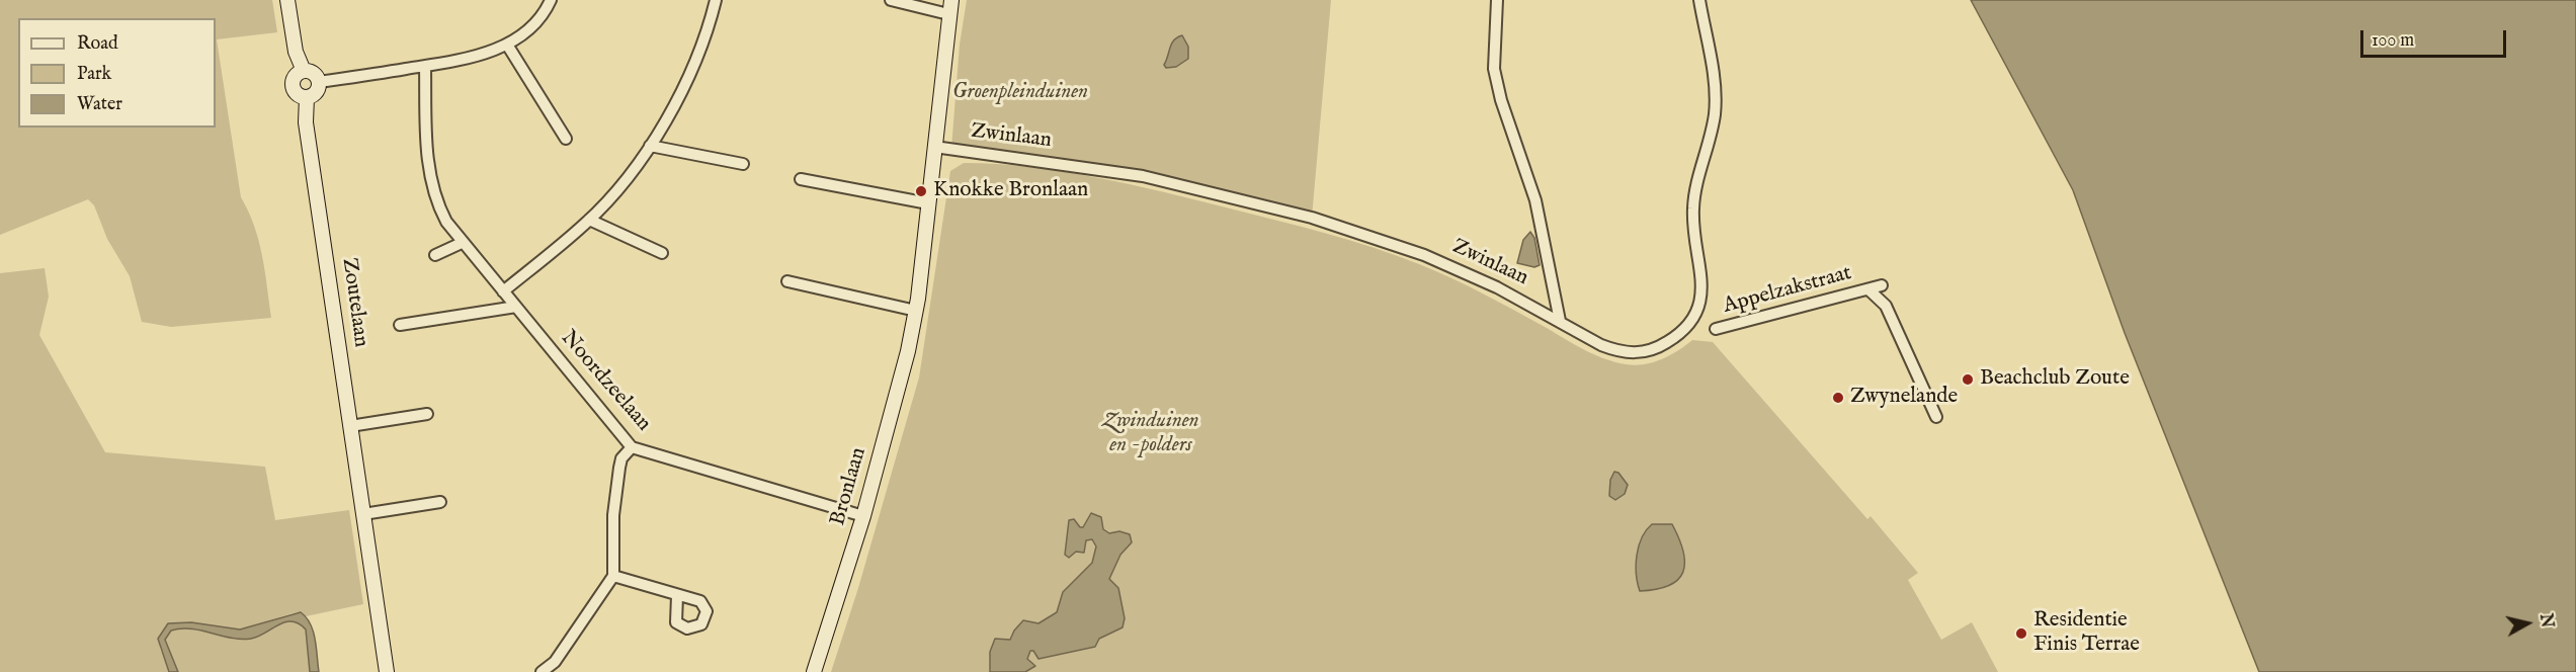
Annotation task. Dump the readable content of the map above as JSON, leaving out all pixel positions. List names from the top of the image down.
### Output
{
  "streets": {
    "street": [
      "Zwinlaan",
      "Appelzakstraat",
      "Zoutelaan",
      "Noordzeelaan",
      "Bronlaan"
    ]
  },
  "crossings": [
    ["Zwinlaan", "Bronlaan"],
    ["Noordzeelaan", "Bronlaan"]
  ],
  "parks": ["Groenpleinduinen", "Zwinduinen en -polders"],
  "places": [
    "Knokke Bronlaan",
    "Beachclub Zoute",
    "Zwynelande",
    "Residentie Finis Terrae"
  ],
  "legend": ["Road", "Park", "Water"],
  "scale_bar": "100 m",
  "north": "right"
}
